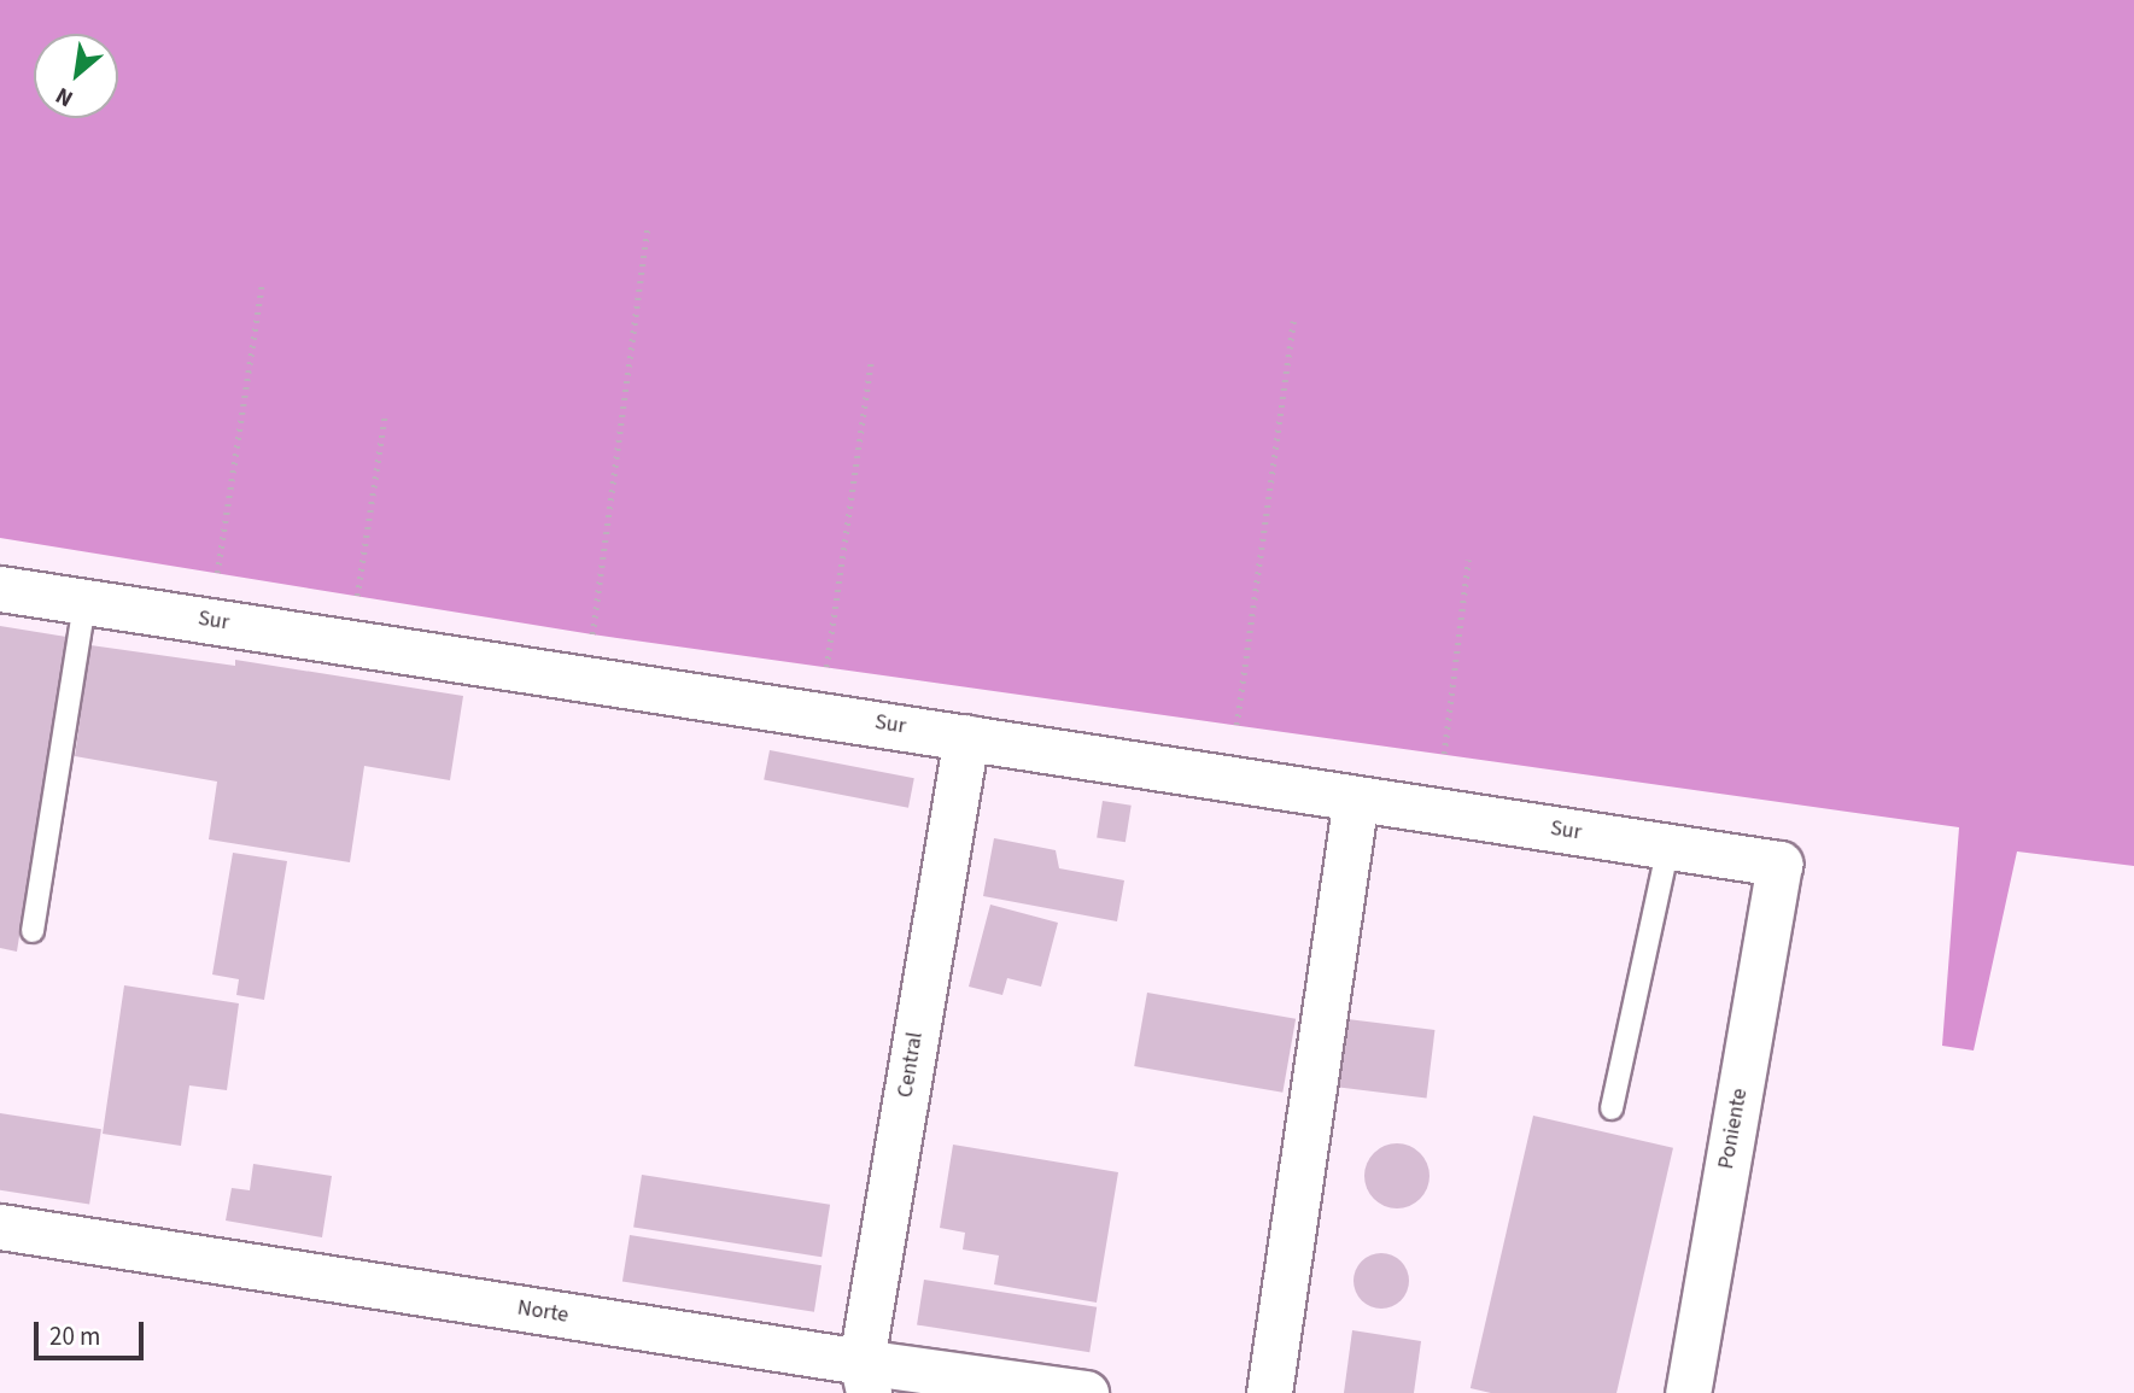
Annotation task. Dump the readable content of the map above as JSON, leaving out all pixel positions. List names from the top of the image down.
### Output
{
  "streets": {
    "street": [
      "Sur",
      "Central",
      "Poniente",
      "Norte"
    ]
  },
  "crossings": [
    ["Sur", "Central"],
    ["Sur", "Poniente"],
    ["Central", "Norte"]
  ],
  "scale_bar": "20 m",
  "north": "bottom left"
}
